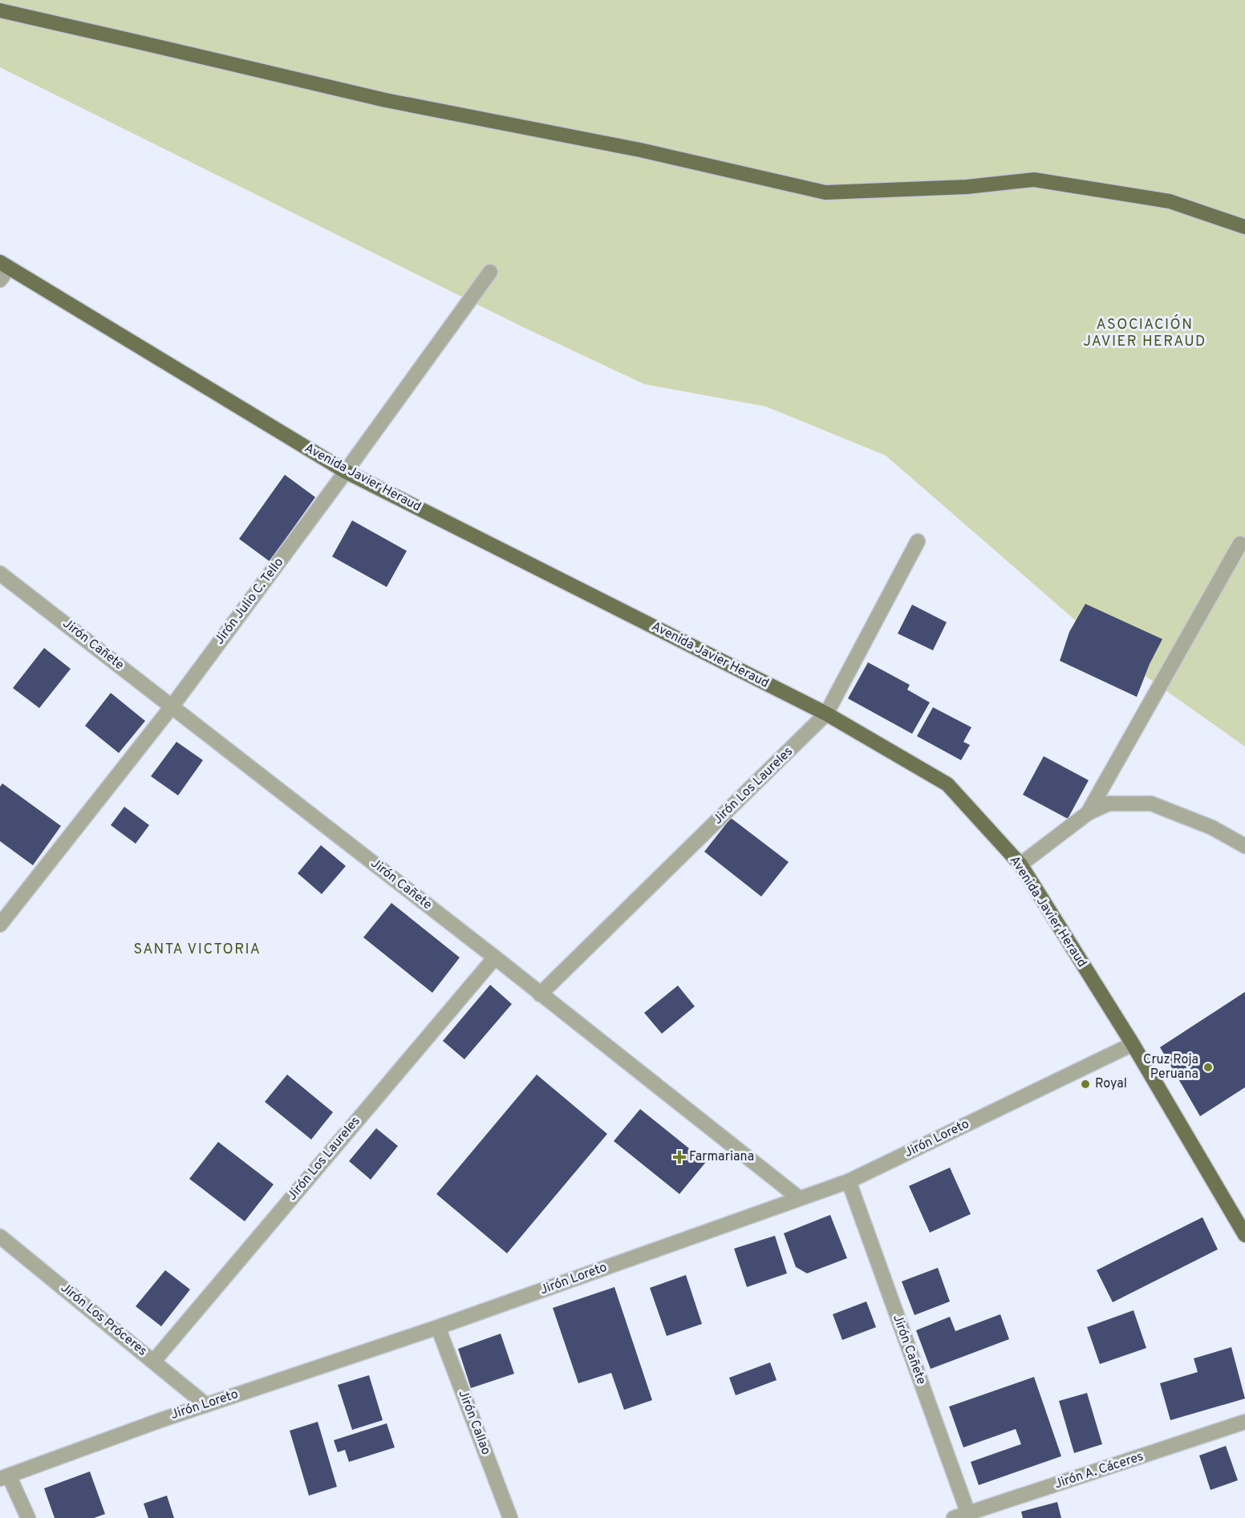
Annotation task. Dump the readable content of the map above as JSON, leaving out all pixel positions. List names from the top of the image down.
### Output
{
  "streets": {
    "main road": ["Avenida Javier Heraud"],
    "street": [
      "Jirón Julio C. Tello",
      "Jirón Cañete",
      "Jirón Los Laureles",
      "Jirón Loreto",
      "Jirón Los Próceres",
      "Jirón Callao",
      "Jirón A. Cáceres"
    ]
  },
  "crossings": [
    ["Avenida Javier Heraud", "Jirón Julio C. Tello"],
    ["Avenida Javier Heraud", "Jirón Los Laureles"],
    ["Avenida Javier Heraud", "Jirón Loreto"],
    ["Jirón Julio C. Tello", "Jirón Cañete"],
    ["Jirón Cañete", "Jirón Los Laureles"],
    ["Jirón Cañete", "Jirón Loreto"],
    ["Jirón Cañete", "Jirón A. Cáceres"],
    ["Jirón Los Laureles", "Jirón Los Próceres"],
    ["Jirón Loreto", "Jirón Los Próceres"],
    ["Jirón Loreto", "Jirón Callao"]
  ],
  "districts": ["ASOCIACIÓN JAVIER HERAUD", "SANTA VICTORIA"],
  "places": {
    "other": ["Cruz Roja Peruana", "Royal"],
    "health": ["Farmariana"]
  }
}
